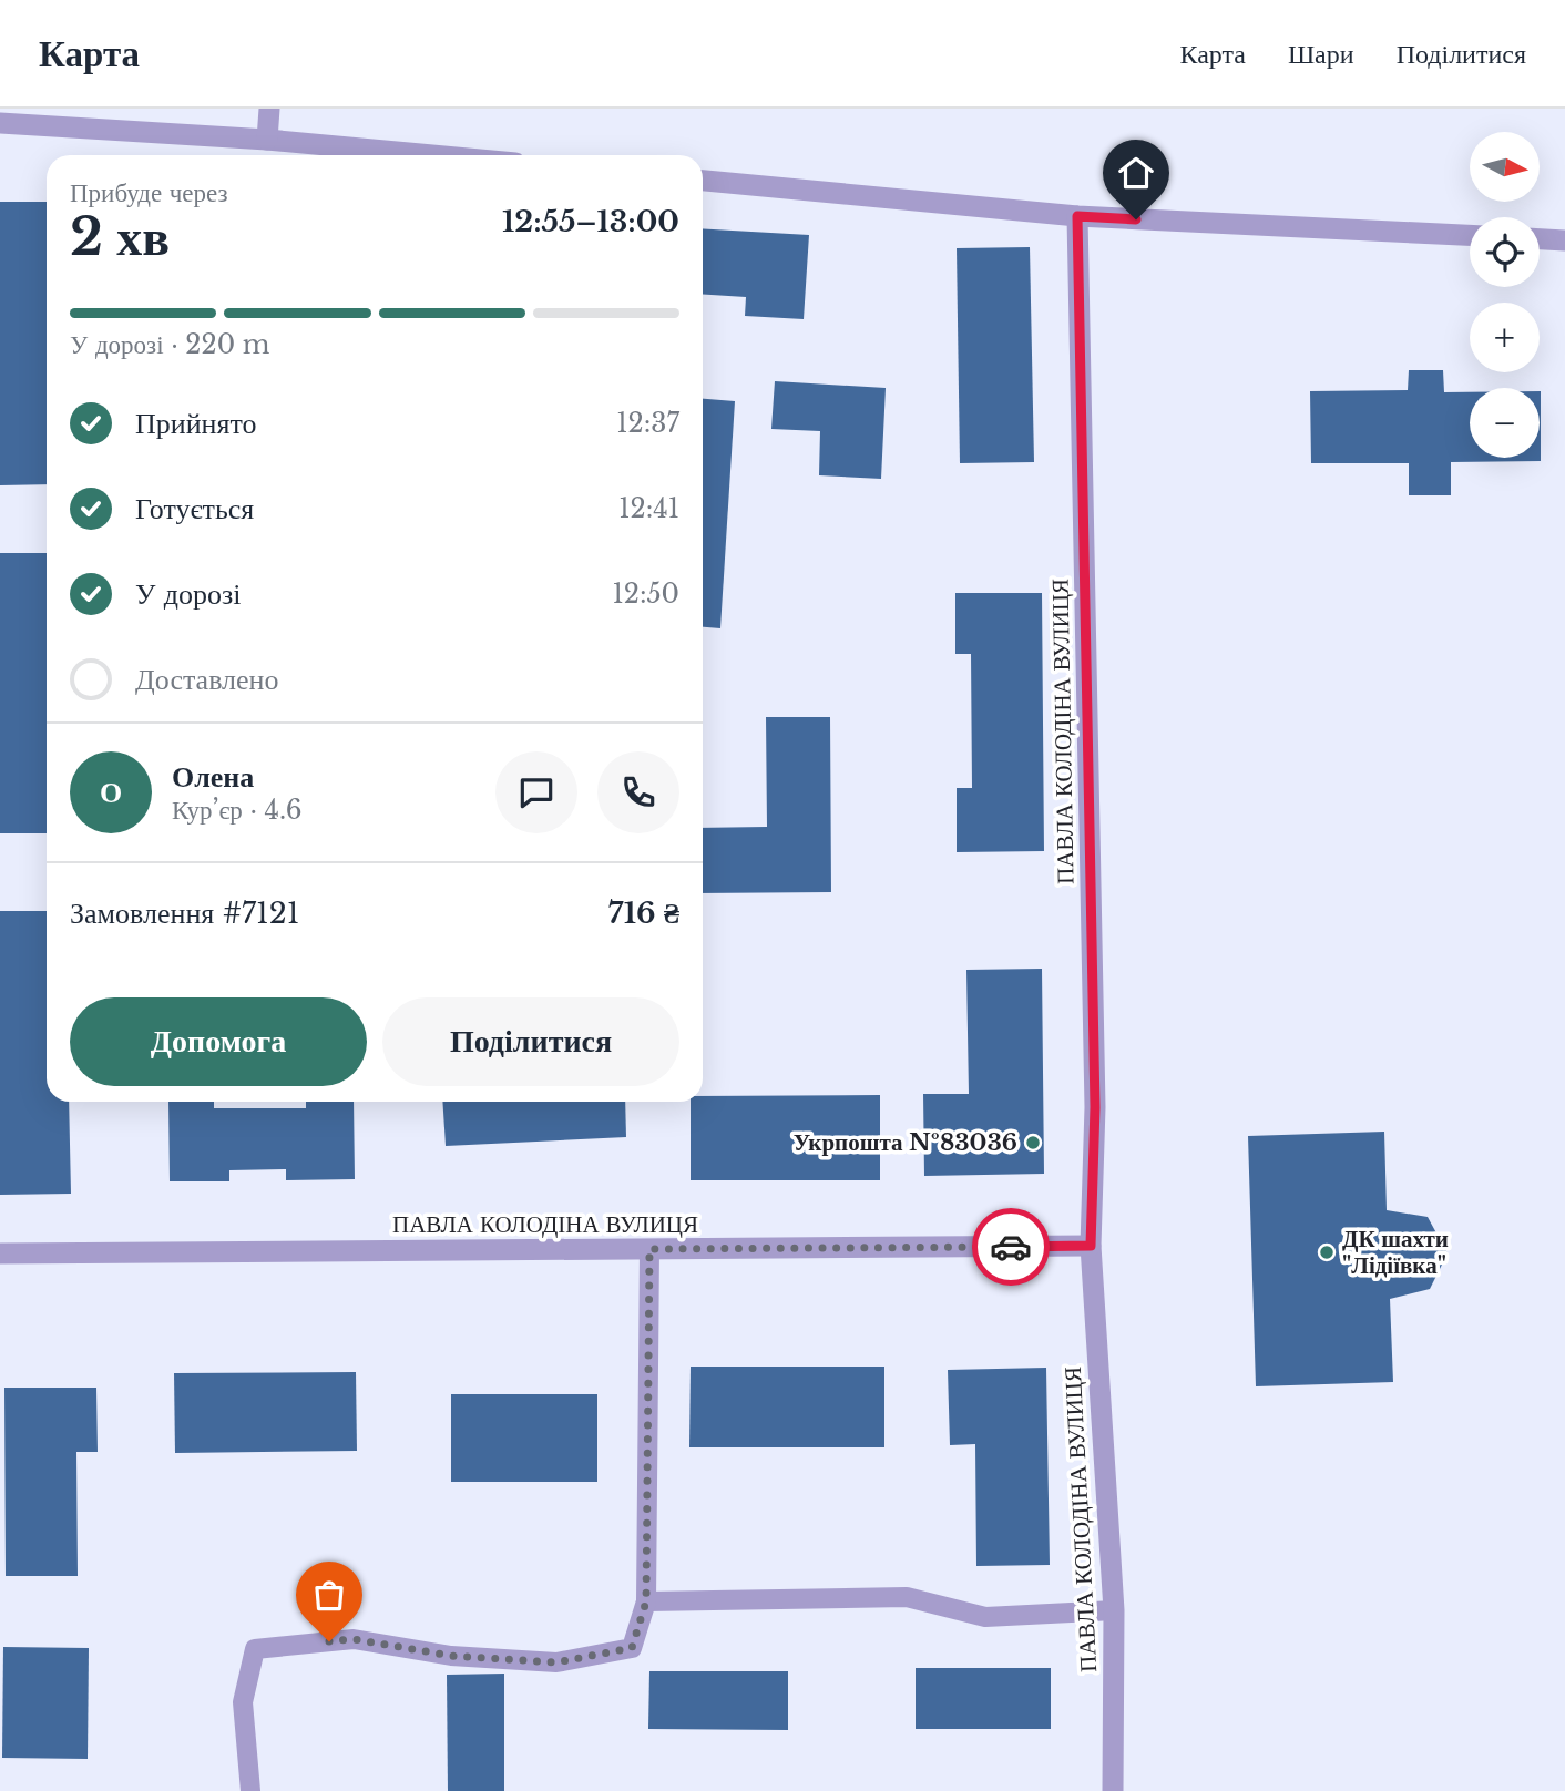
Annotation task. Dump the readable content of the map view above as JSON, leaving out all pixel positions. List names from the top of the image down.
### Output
{
  "streets": {
    "street": ["ПАВЛА КОЛОДІНА ВУЛИЦЯ"]
  },
  "places": ["Укрпошта №83036", "ДК шахти \"Лідіївка\""],
  "north": "right",
  "page": {
    "header": "Карта",
    "nav": ["Карта", "Шари", "Поділитися"],
    "map_buttons": ["+", "−"],
    "heading": ["2 хв", "Прибуде через", "12:55–13:00"],
    "panel": [
      "Олена",
      "Кур’єр · 4.6",
      "Замовлення #7121",
      "716 ₴"
    ],
    "bar": "У дорозі · 220 m",
    "list": [
      ["Прийнято", "12:37"],
      ["Готується", "12:41"],
      ["У дорозі", "12:50"],
      "Доставлено"
    ],
    "round": "О",
    "buttons": ["Допомога", "Поділитися"]
  }
}
